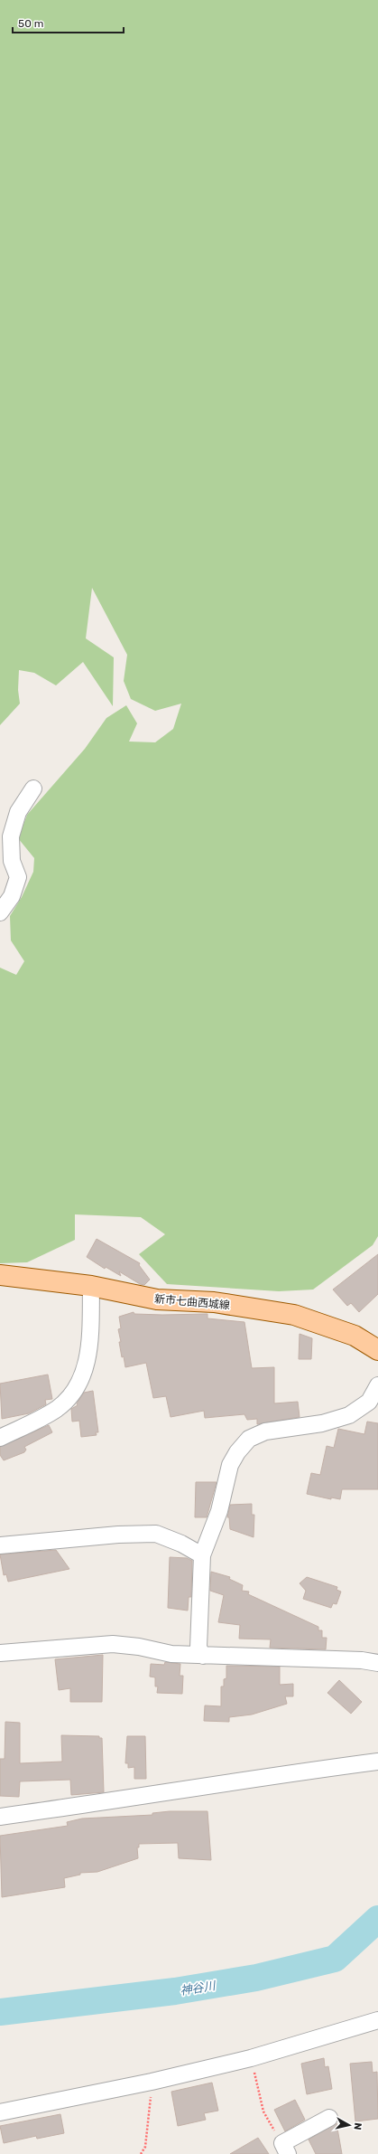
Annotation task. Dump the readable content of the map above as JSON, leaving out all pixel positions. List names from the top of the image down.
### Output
{
  "streets": {
    "main road": ["新市七曲西城線"]
  },
  "water": ["神谷川"],
  "scale_bar": "50 m",
  "north": "right"
}
